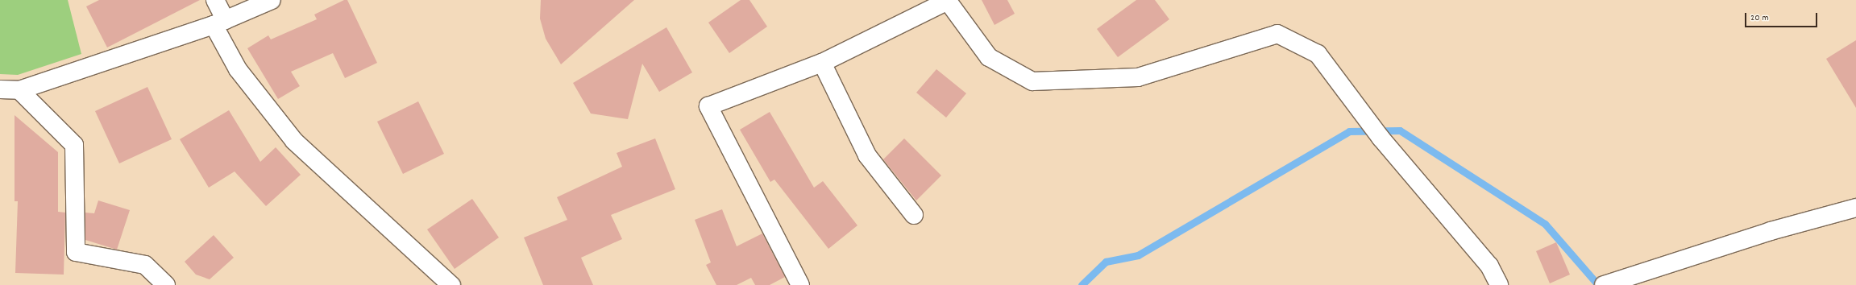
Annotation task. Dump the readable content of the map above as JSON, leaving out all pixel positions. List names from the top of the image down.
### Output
{
  "scale_bar": "20 m"
}
